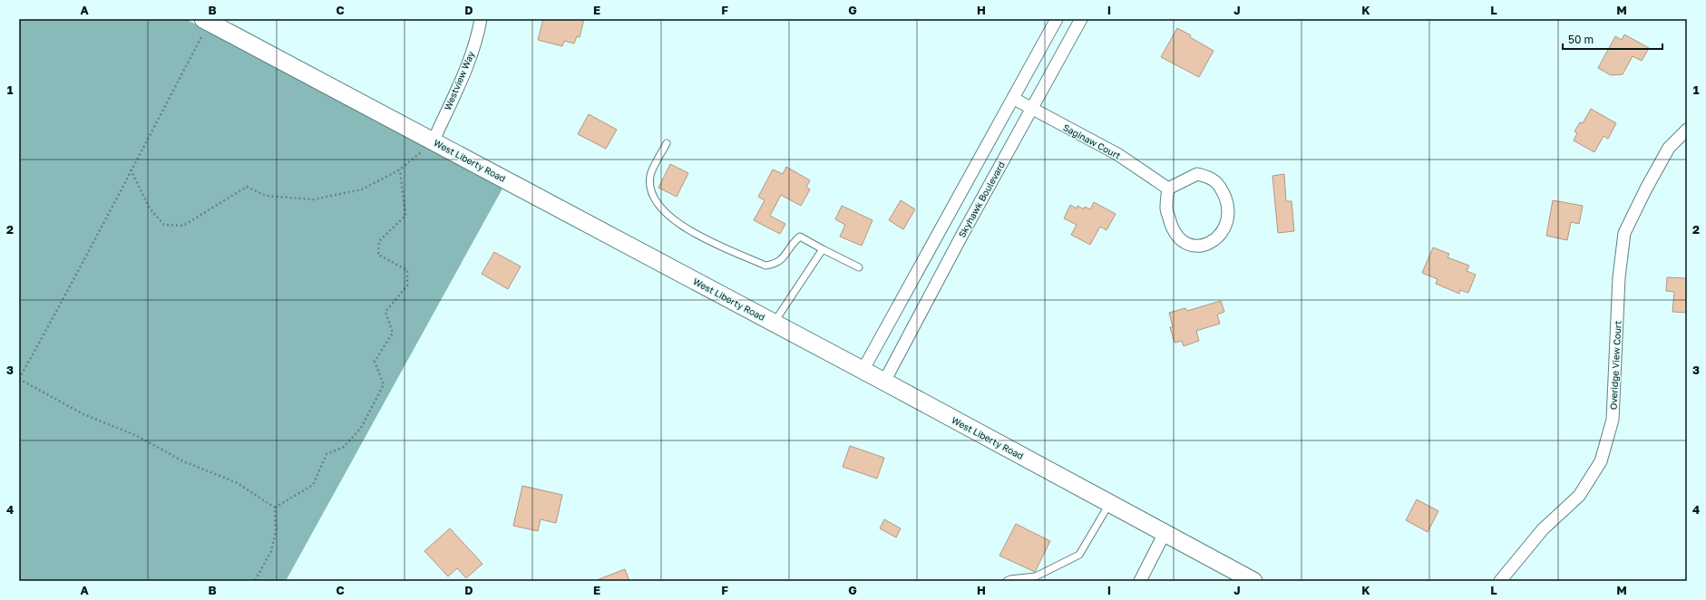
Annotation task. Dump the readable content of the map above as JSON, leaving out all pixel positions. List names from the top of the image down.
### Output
{
  "streets": {
    "main road": ["West Liberty Road"],
    "street": [
      "Westview Way",
      "Saginaw Court",
      "Skyhawk Boulevard",
      "Overidge View Court"
    ]
  },
  "crossings": [
    ["Westview Way", "West Liberty Road"],
    ["Saginaw Court", "Skyhawk Boulevard"],
    ["West Liberty Road", "Skyhawk Boulevard"]
  ],
  "scale_bar": "50 m",
  "grid": {
    "columns": [
      "A",
      "B",
      "C",
      "D",
      "E",
      "F",
      "G",
      "H",
      "I",
      "J",
      "K",
      "L",
      "M"
    ],
    "rows": [
      "1",
      "2",
      "3",
      "4"
    ]
  }
}
